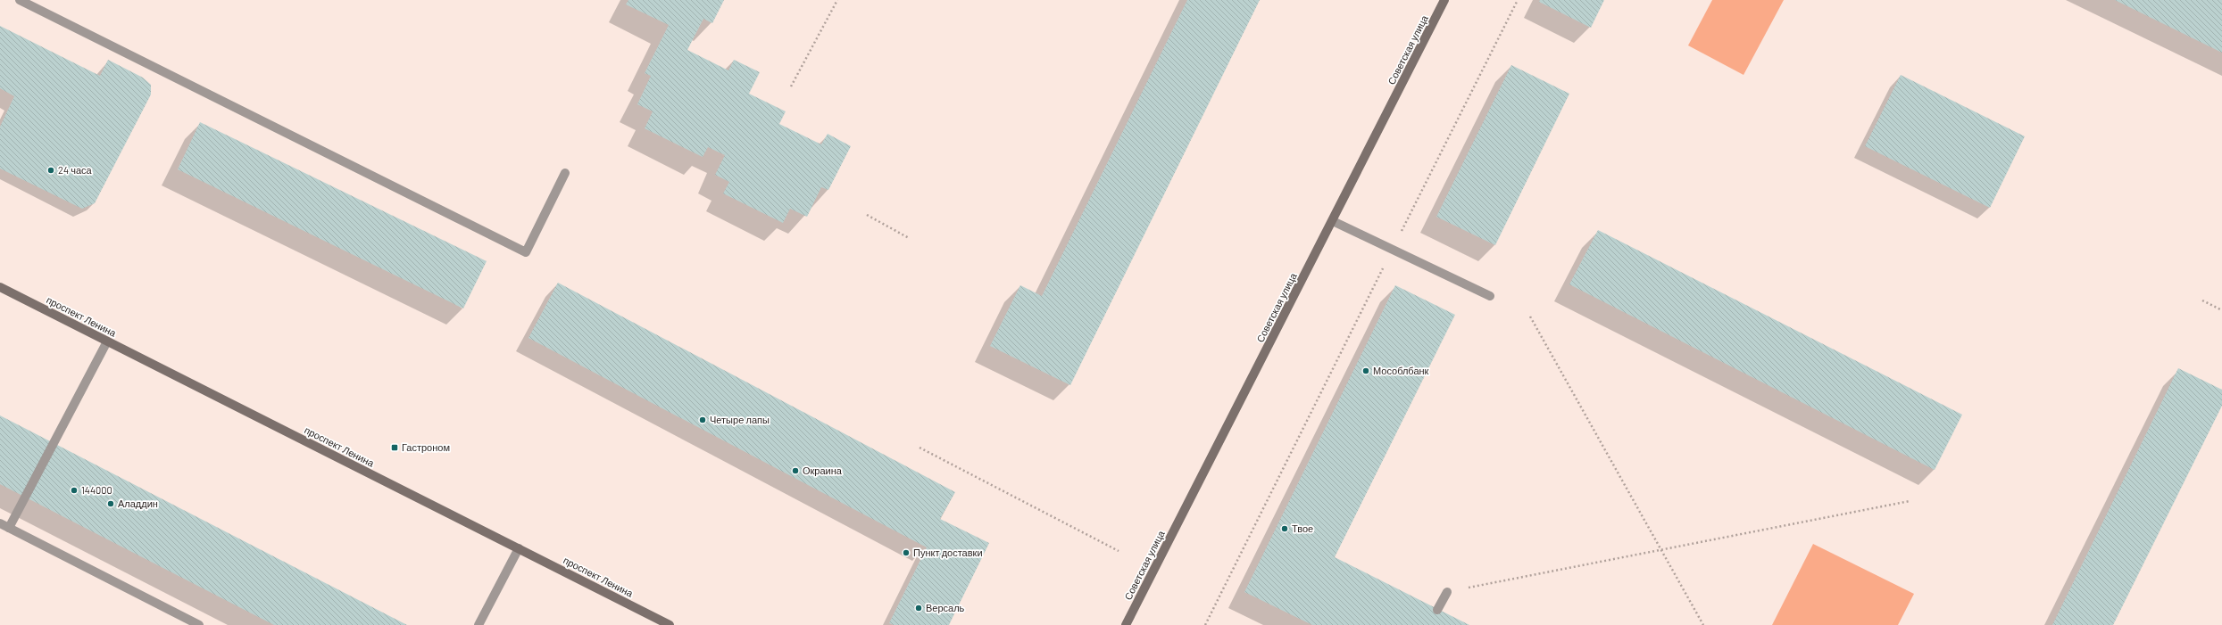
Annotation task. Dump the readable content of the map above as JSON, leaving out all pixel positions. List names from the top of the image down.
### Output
{
  "streets": {
    "main road": ["Советская улица", "проспект Ленина"]
  },
  "places": {
    "other": [
      "24 часа",
      "Мособлбанк",
      "Четыре лапы",
      "Окраина",
      "144000",
      "Аладдин",
      "Твое",
      "Пункт доставки",
      "Версаль"
    ],
    "transit": ["Гастроном"]
  }
}
